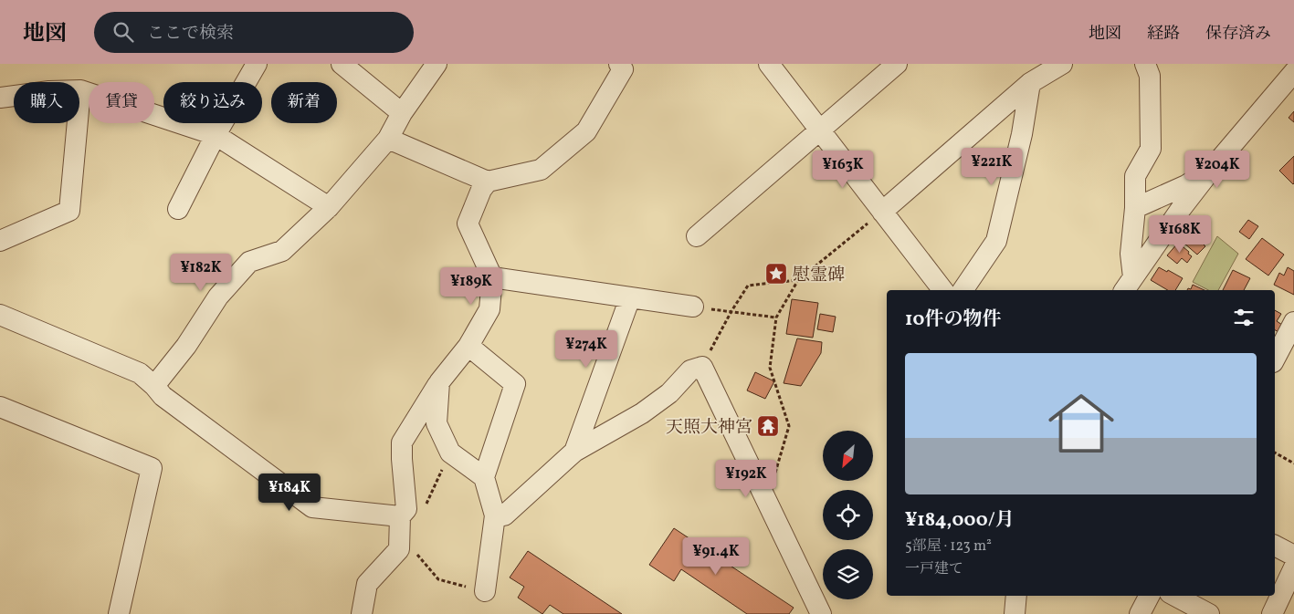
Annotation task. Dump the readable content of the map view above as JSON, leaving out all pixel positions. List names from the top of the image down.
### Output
{
  "places": {
    "place": ["慰霊碑"],
    "temple": ["天照大神宮"]
  },
  "north": "bottom left",
  "page": {
    "header": "地図",
    "search": "ここで検索",
    "nav": ["地図", "経路", "保存済み"],
    "chip": [
      "購入",
      "賃貸",
      "絞り込み",
      "新着"
    ],
    "price": [
      "¥221K",
      "¥163K",
      "¥204K",
      "¥168K",
      "¥182K",
      "¥189K",
      "¥274K",
      "¥192K",
      "¥184K",
      "¥91.4K"
    ],
    "heading": "10件の物件",
    "list": [
      {
        "name": "¥184,000/月",
        "note": "5部屋 · 123 m² · 一戸建て"
      }
    ]
  }
}
